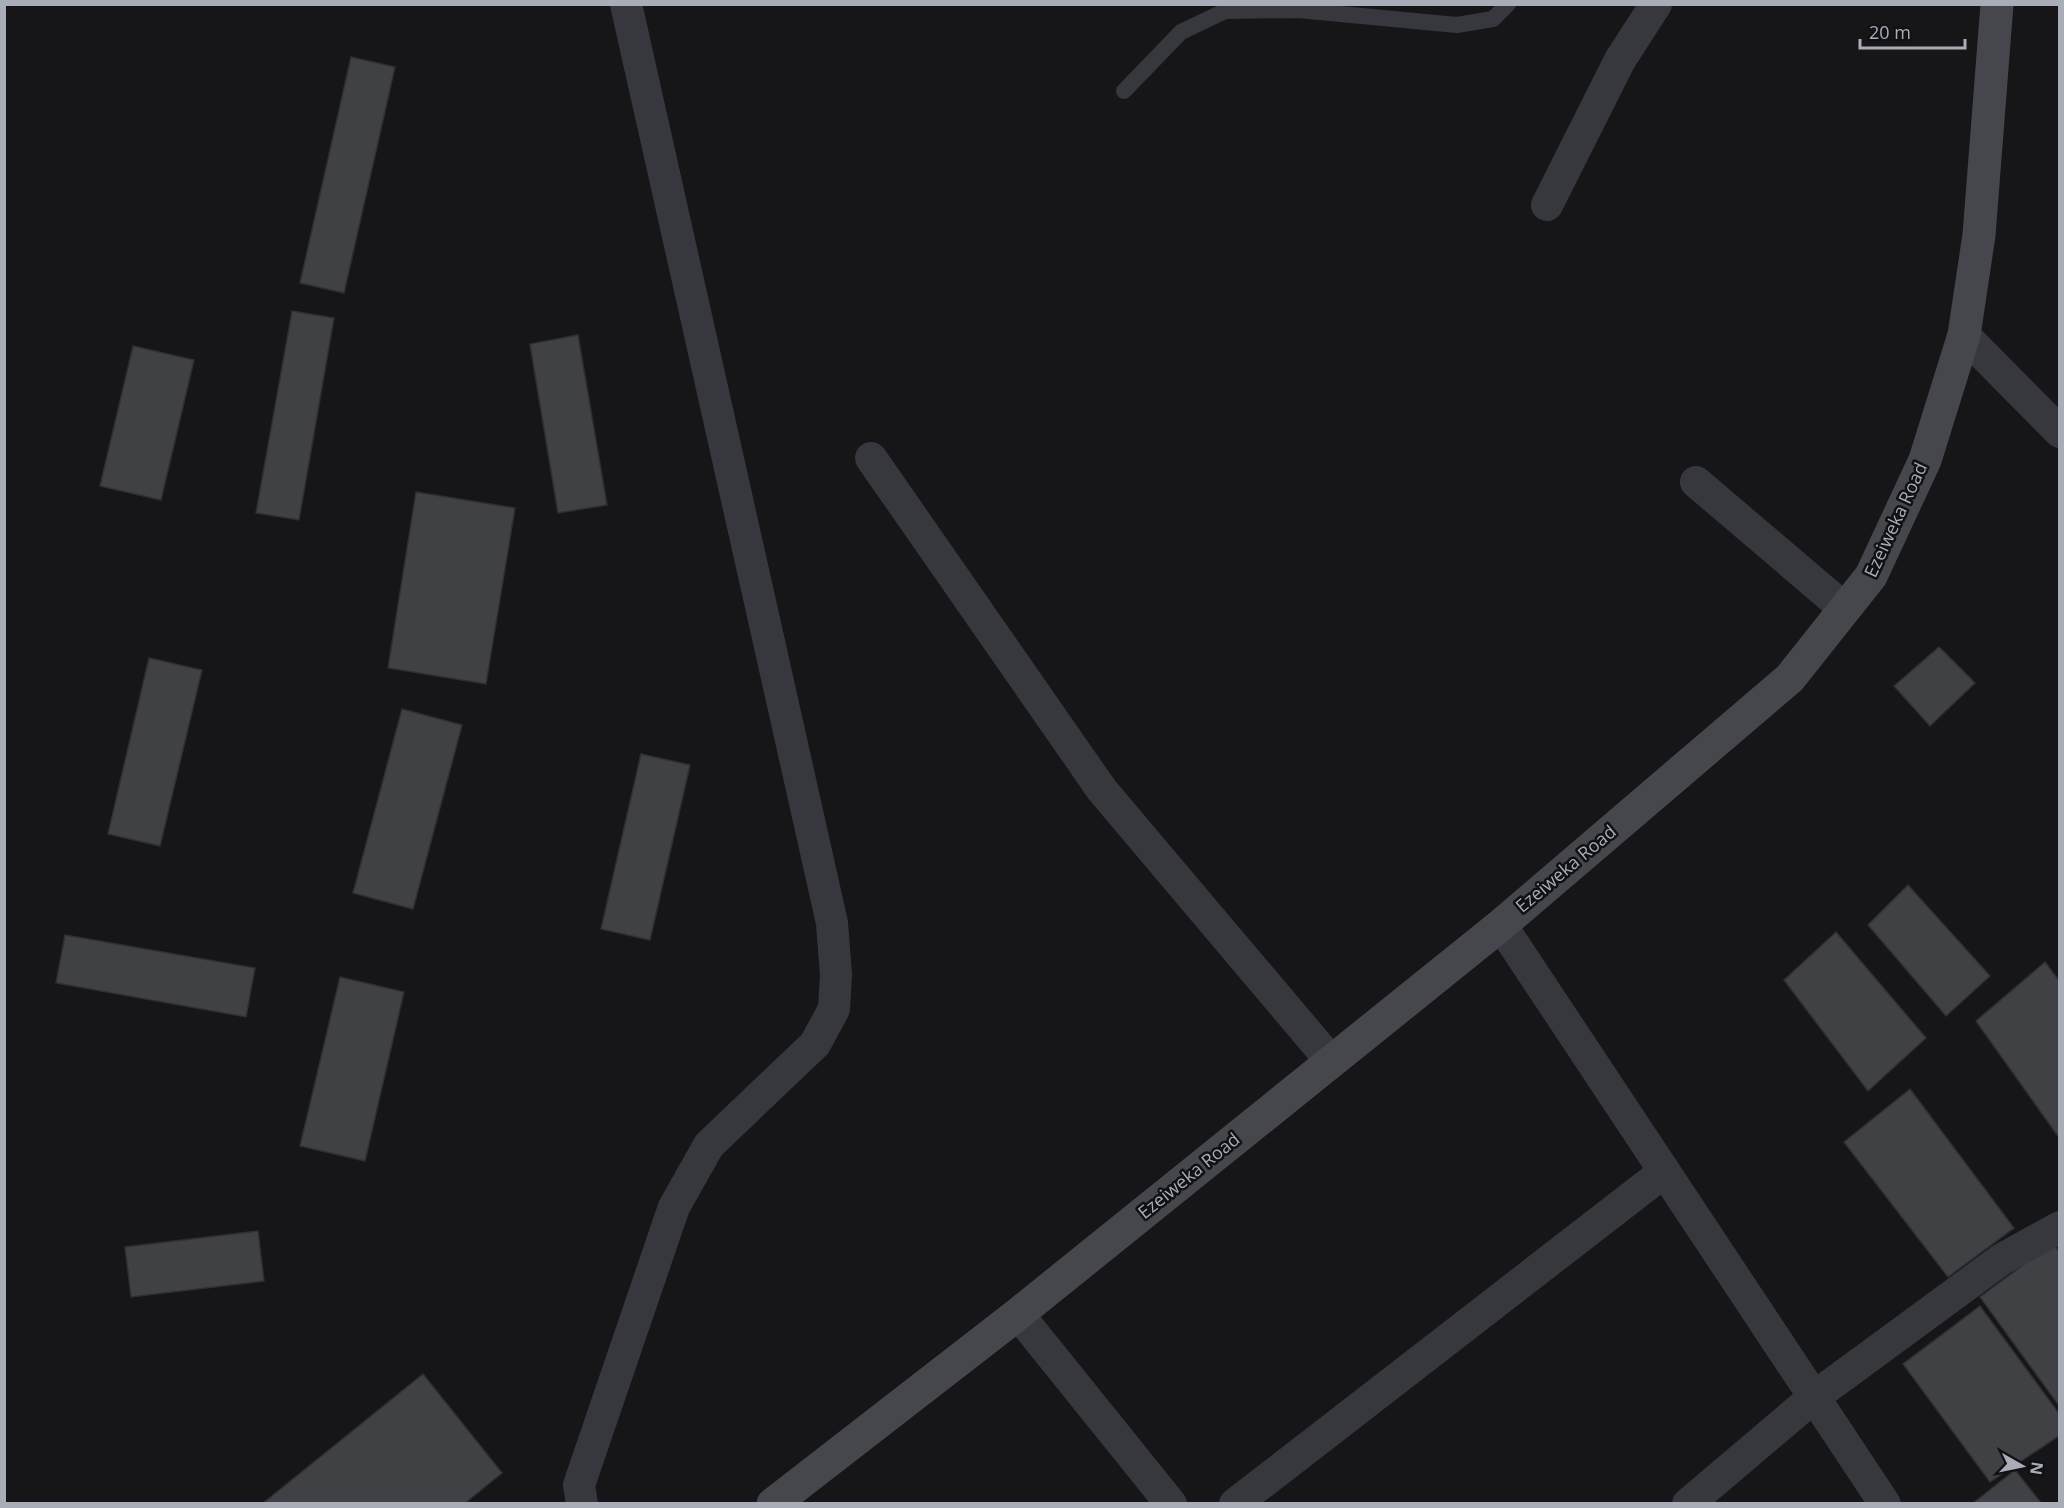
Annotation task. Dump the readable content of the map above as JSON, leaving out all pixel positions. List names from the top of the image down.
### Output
{
  "streets": {
    "main road": ["Ezeiweka Road"]
  },
  "scale_bar": "20 m",
  "north": "right"
}
